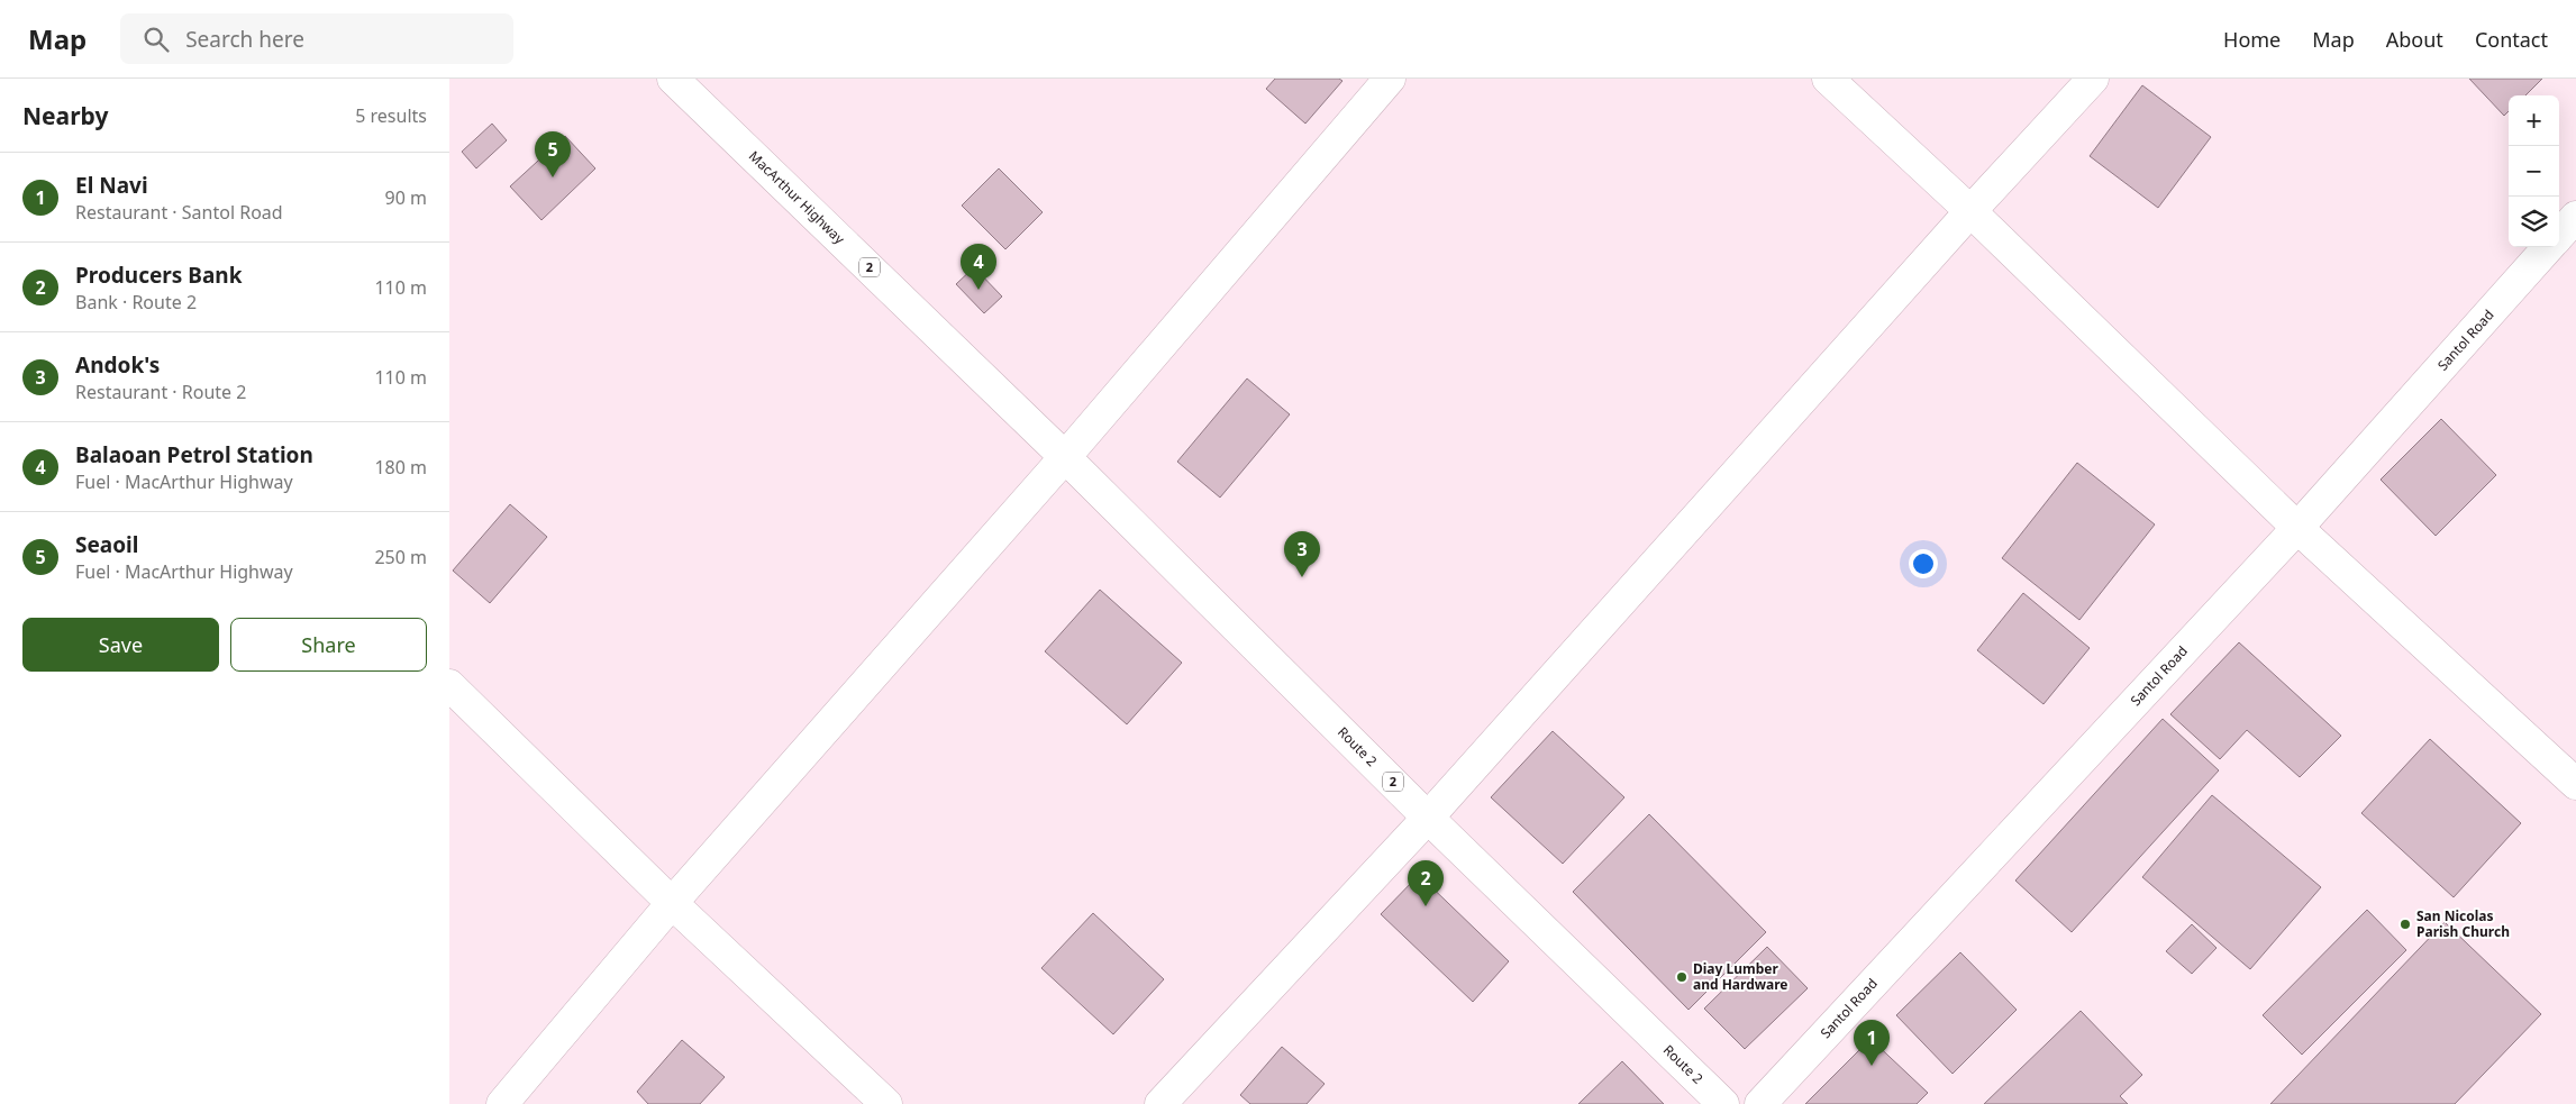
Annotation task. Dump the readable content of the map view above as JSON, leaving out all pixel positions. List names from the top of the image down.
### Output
{
  "streets": {
    "main road": [
      "MacArthur Highway",
      "2",
      "Santol Road",
      "Route 2"
    ]
  },
  "crossings": [
    ["MacArthur Highway", "Route 2"]
  ],
  "places": ["San Nicolas Parish Church", "Diay Lumber and Hardware"],
  "page": {
    "header": "Map",
    "search": "Search here",
    "nav": [
      "Home",
      "Map",
      "About",
      "Contact"
    ],
    "heading": ["Nearby", "5 results"],
    "map_buttons": ["+", "−"],
    "pins": [
      "5",
      "4",
      "3",
      "2",
      "1"
    ],
    "list": [
      {
        "mark": "1",
        "name": "El Navi",
        "note": "Restaurant · Santol Road",
        "value": "90 m"
      },
      {
        "mark": "2",
        "name": "Producers Bank",
        "note": "Bank · Route 2",
        "value": "110 m"
      },
      {
        "mark": "3",
        "name": "Andok's",
        "note": "Restaurant · Route 2",
        "value": "110 m"
      },
      {
        "mark": "4",
        "name": "Balaoan Petrol Station",
        "note": "Fuel · MacArthur Highway",
        "value": "180 m"
      },
      {
        "mark": "5",
        "name": "Seaoil",
        "note": "Fuel · MacArthur Highway",
        "value": "250 m"
      }
    ],
    "buttons": ["Save", "Share"]
  }
}
